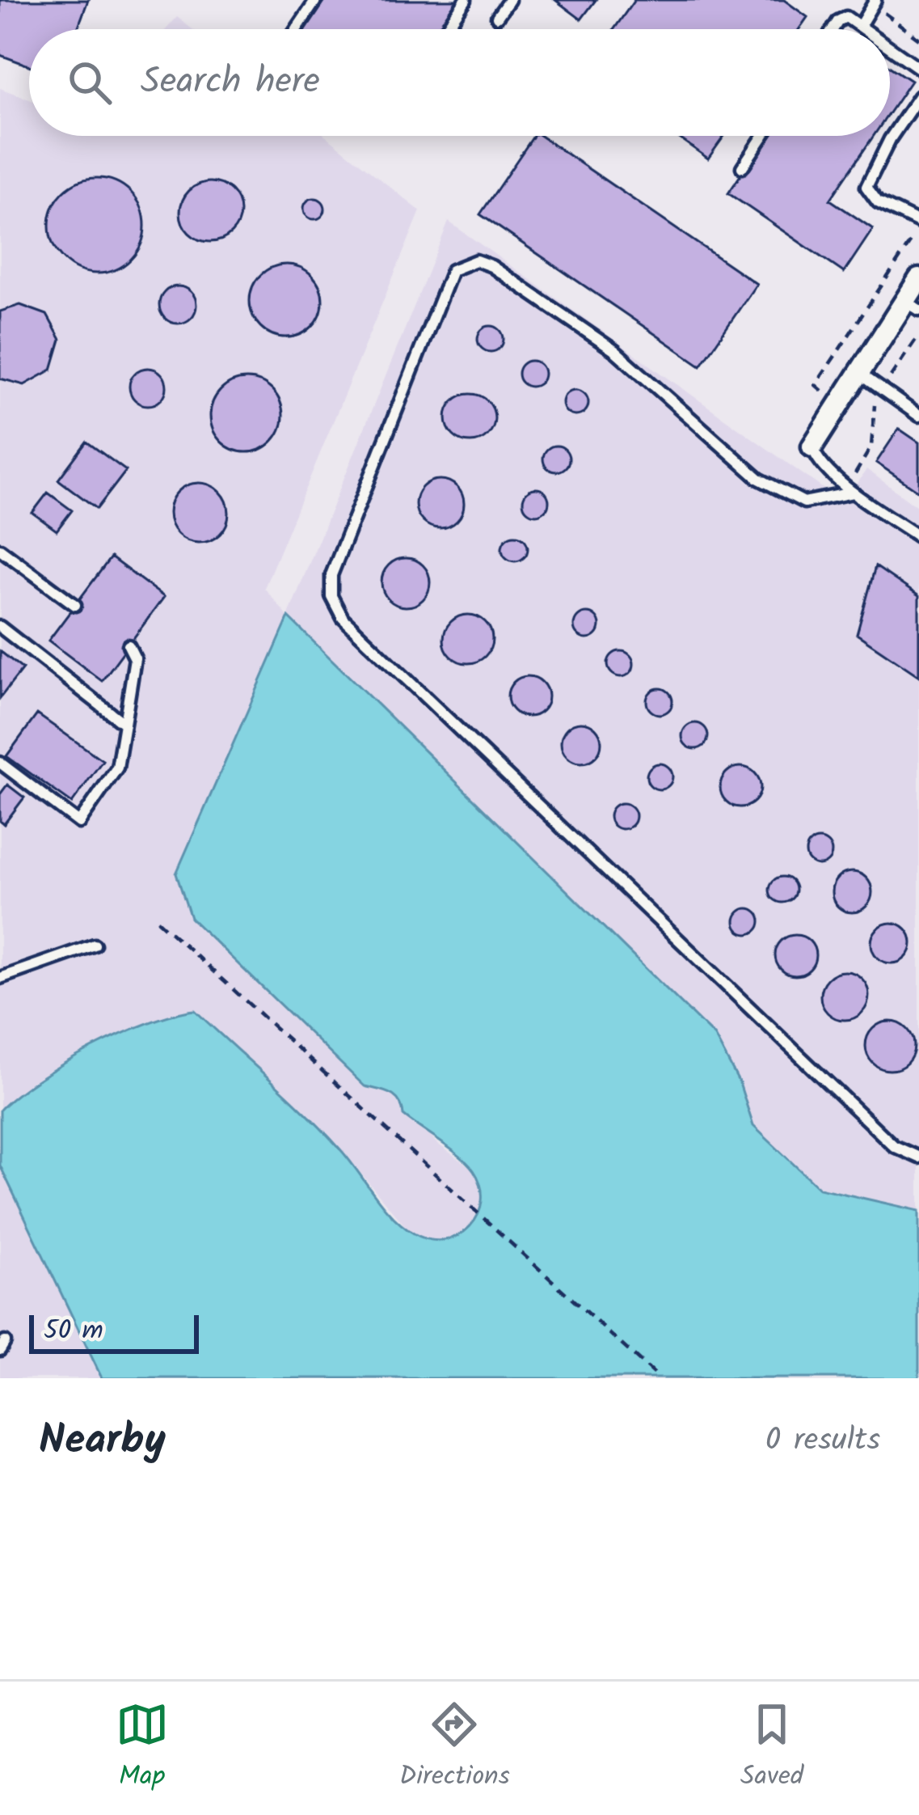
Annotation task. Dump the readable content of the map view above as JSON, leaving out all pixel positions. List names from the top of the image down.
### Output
{
  "scale_bar": "50 m",
  "page": {
    "search": "Search here",
    "scale": "50 m",
    "heading": ["Nearby", "0 results"],
    "nav": ["Map", "Directions", "Saved"]
  }
}
